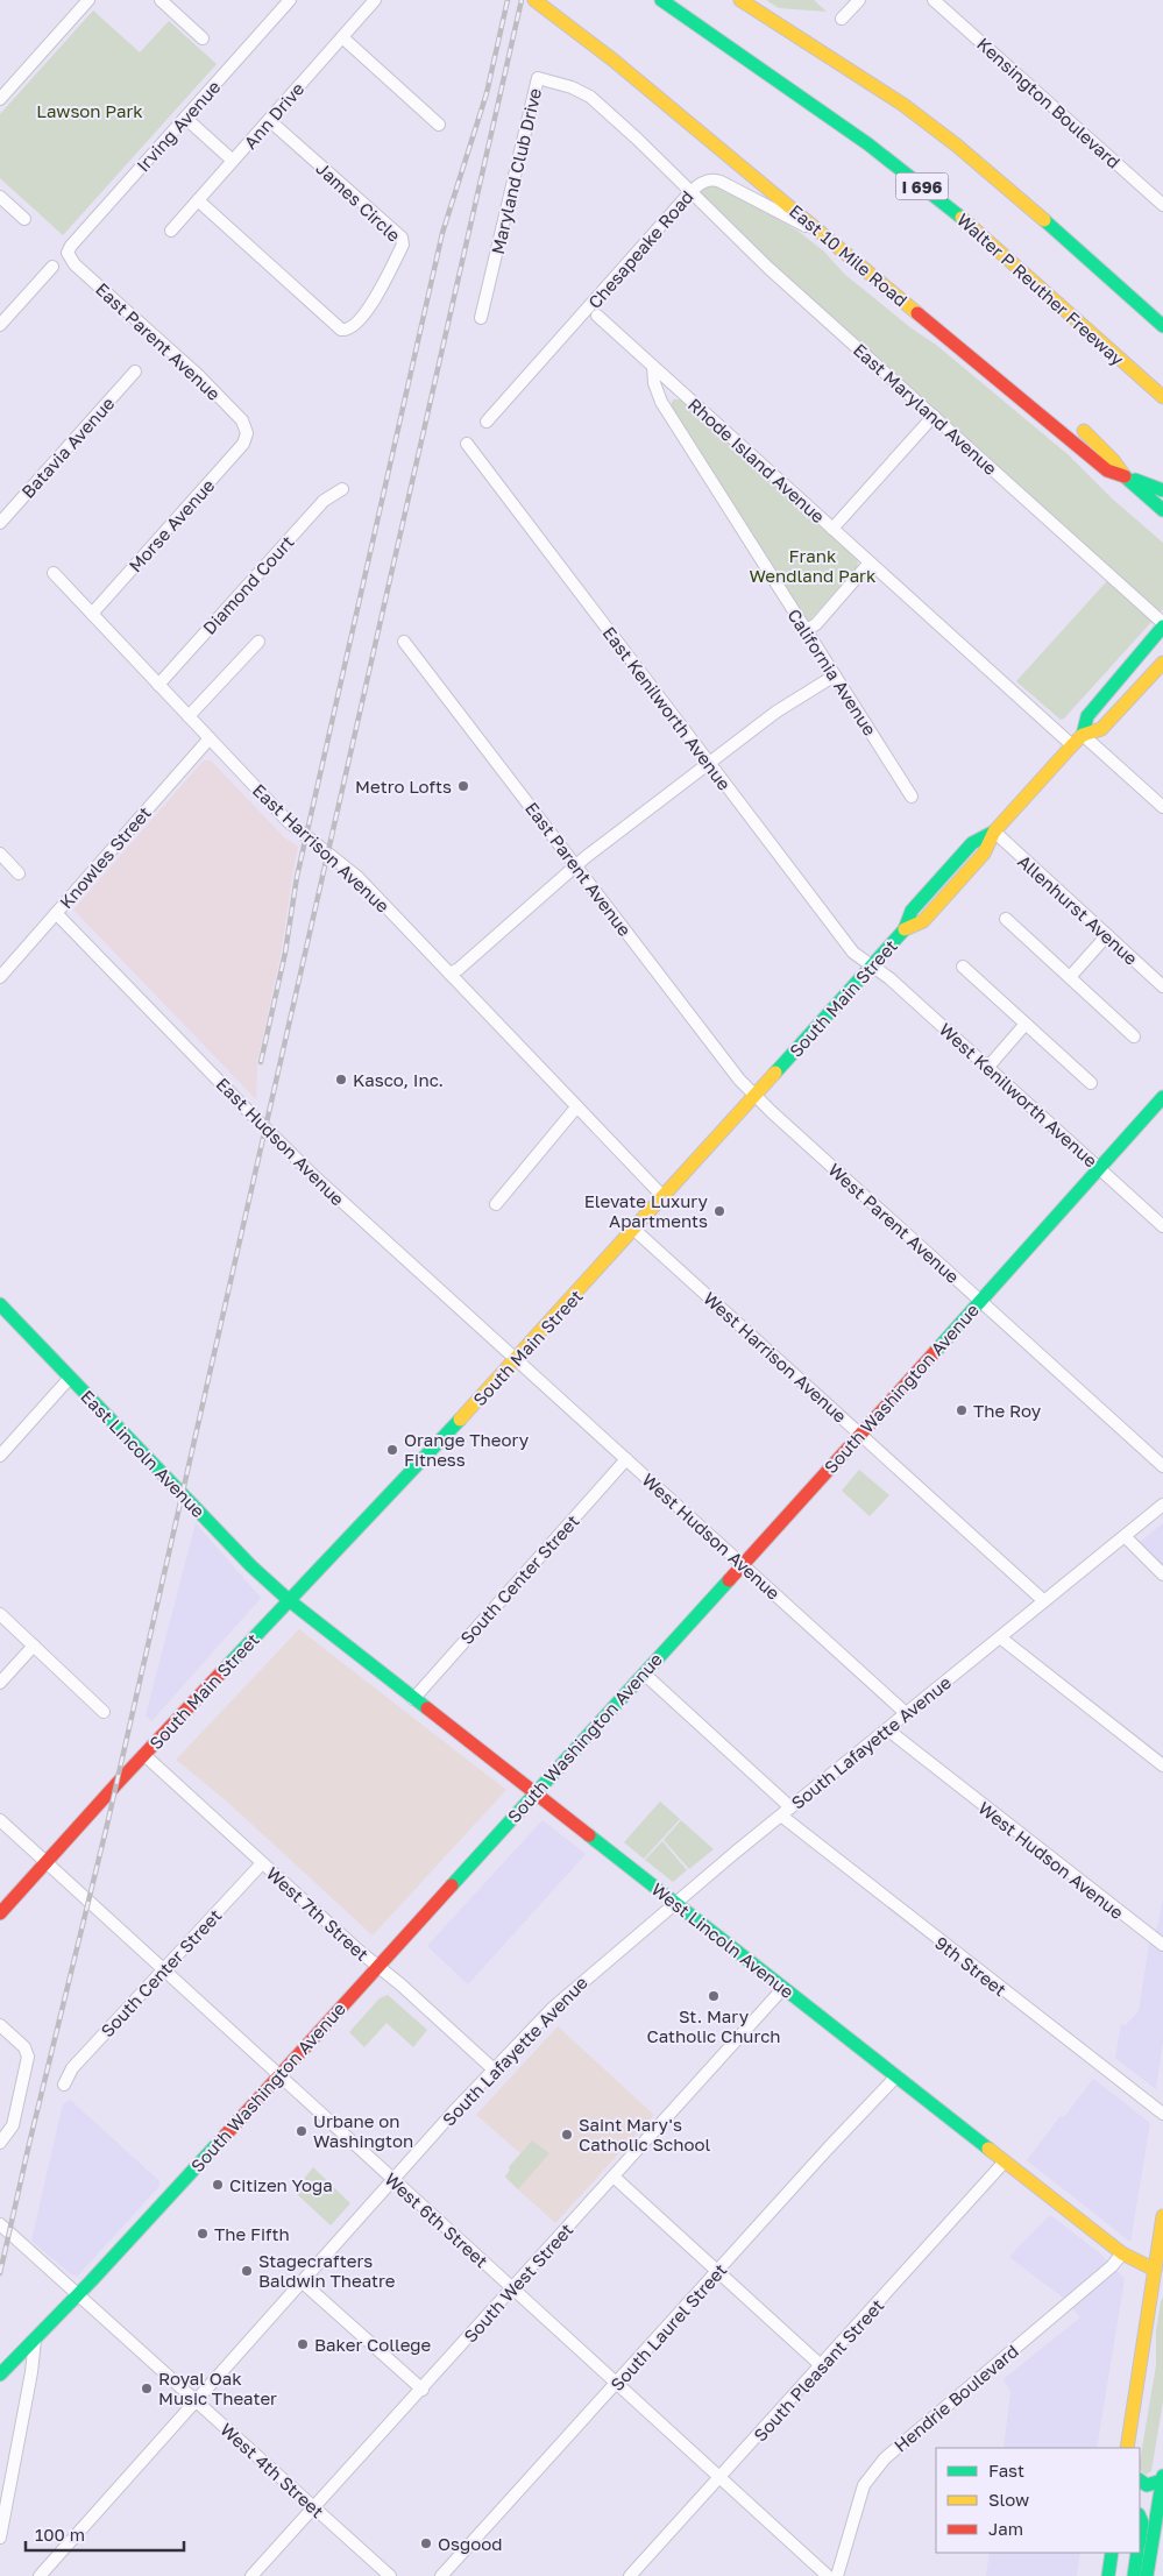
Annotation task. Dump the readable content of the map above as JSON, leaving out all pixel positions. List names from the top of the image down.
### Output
{
  "streets": {
    "main road": [
      "I 696",
      "East 10 Mile Road",
      "Walter P Reuther Freeway",
      "South Main Street",
      "South Washington Avenue",
      "East Lincoln Avenue",
      "West Lincoln Avenue"
    ],
    "street": [
      "Kensington Boulevard",
      "Ann Drive",
      "Irving Avenue",
      "Maryland Club Drive",
      "James Circle",
      "Chesapeake Road",
      "East Parent Avenue",
      "East Maryland Avenue",
      "Batavia Avenue",
      "Rhode Island Avenue",
      "Morse Avenue",
      "Diamond Court",
      "California Avenue",
      "East Kenilworth Avenue",
      "East Harrison Avenue",
      "Knowles Street",
      "Allenhurst Avenue",
      "West Kenilworth Avenue",
      "East Hudson Avenue",
      "West Parent Avenue",
      "West Harrison Avenue",
      "West Hudson Avenue",
      "South Center Street",
      "South Lafayette Avenue",
      "West 7th Street",
      "9th Street",
      "West 6th Street",
      "South West Street",
      "South Laurel Street",
      "South Pleasant Street",
      "Hendrie Boulevard",
      "West 4th Street"
    ]
  },
  "crossings": [
    ["Ann Drive", "James Circle"],
    ["Irving Avenue", "East Parent Avenue"],
    ["Maryland Club Drive", "Chesapeake Road"],
    ["Maryland Club Drive", "East Maryland Avenue"],
    ["Chesapeake Road", "East 10 Mile Road"],
    ["Chesapeake Road", "East Maryland Avenue"],
    ["East Parent Avenue", "Morse Avenue"],
    ["East Parent Avenue", "South Main Street"],
    ["East Parent Avenue", "West Parent Avenue"],
    ["East Maryland Avenue", "South Main Street"],
    ["Rhode Island Avenue", "California Avenue"],
    ["Rhode Island Avenue", "South Main Street"],
    ["Morse Avenue", "East Harrison Avenue"],
    ["Diamond Court", "East Harrison Avenue"],
    ["East Kenilworth Avenue", "South Main Street"],
    ["East Kenilworth Avenue", "West Kenilworth Avenue"],
    ["East Harrison Avenue", "Knowles Street"],
    ["East Harrison Avenue", "South Main Street"],
    ["Knowles Street", "East Hudson Avenue"],
    ["Allenhurst Avenue", "South Main Street"],
    ["South Main Street", "West Kenilworth Avenue"],
    ["South Main Street", "East Hudson Avenue"],
    ["South Main Street", "West Parent Avenue"],
    ["South Main Street", "West Harrison Avenue"],
    ["South Main Street", "East Lincoln Avenue"],
    ["South Main Street", "West Hudson Avenue"],
    ["South Main Street", "West 7th Street"],
    ["South Main Street", "West Lincoln Avenue"],
    ["South Main Street", "West 6th Street"],
    ["West Kenilworth Avenue", "South Washington Avenue"],
    ["East Hudson Avenue", "West Hudson Avenue"],
    ["West Parent Avenue", "South Washington Avenue"],
    ["West Harrison Avenue", "South Washington Avenue"],
    ["West Harrison Avenue", "South Lafayette Avenue"],
    ["South Washington Avenue", "West Hudson Avenue"],
    ["South Washington Avenue", "West 7th Street"],
    ["South Washington Avenue", "West Lincoln Avenue"],
    ["South Washington Avenue", "West 6th Street"],
    ["South Washington Avenue", "West 4th Street"],
    ["East Lincoln Avenue", "West Lincoln Avenue"],
    ["West Hudson Avenue", "South Center Street"],
    ["West Hudson Avenue", "South Lafayette Avenue"],
    ["South Center Street", "West 7th Street"],
    ["South Center Street", "West Lincoln Avenue"],
    ["South Center Street", "West 6th Street"],
    ["South Lafayette Avenue", "West 7th Street"],
    ["South Lafayette Avenue", "West Lincoln Avenue"],
    ["South Lafayette Avenue", "9th Street"],
    ["South Lafayette Avenue", "West 6th Street"],
    ["South Lafayette Avenue", "West 4th Street"],
    ["West Lincoln Avenue", "South West Street"],
    ["West Lincoln Avenue", "South Laurel Street"],
    ["West Lincoln Avenue", "South Pleasant Street"],
    ["West Lincoln Avenue", "Hendrie Boulevard"],
    ["West 6th Street", "South West Street"],
    ["West 6th Street", "South Laurel Street"],
    ["West 6th Street", "South Pleasant Street"],
    ["South West Street", "West 4th Street"]
  ],
  "parks": ["Lawson Park", "Frank Wendland Park"],
  "places": [
    "Metro Lofts",
    "Kasco, Inc.",
    "Elevate Luxury Apartments",
    "The Roy",
    "Orange Theory Fitness",
    "St. Mary Catholic Church",
    "Urbane on Washington",
    "Saint Mary's Catholic School",
    "Citizen Yoga",
    "The Fifth",
    "Stagecrafters Baldwin Theatre",
    "Baker College",
    "Royal Oak Music Theater",
    "Osgood"
  ],
  "legend": ["Fast", "Slow", "Jam"],
  "scale_bar": "100 m"
}
